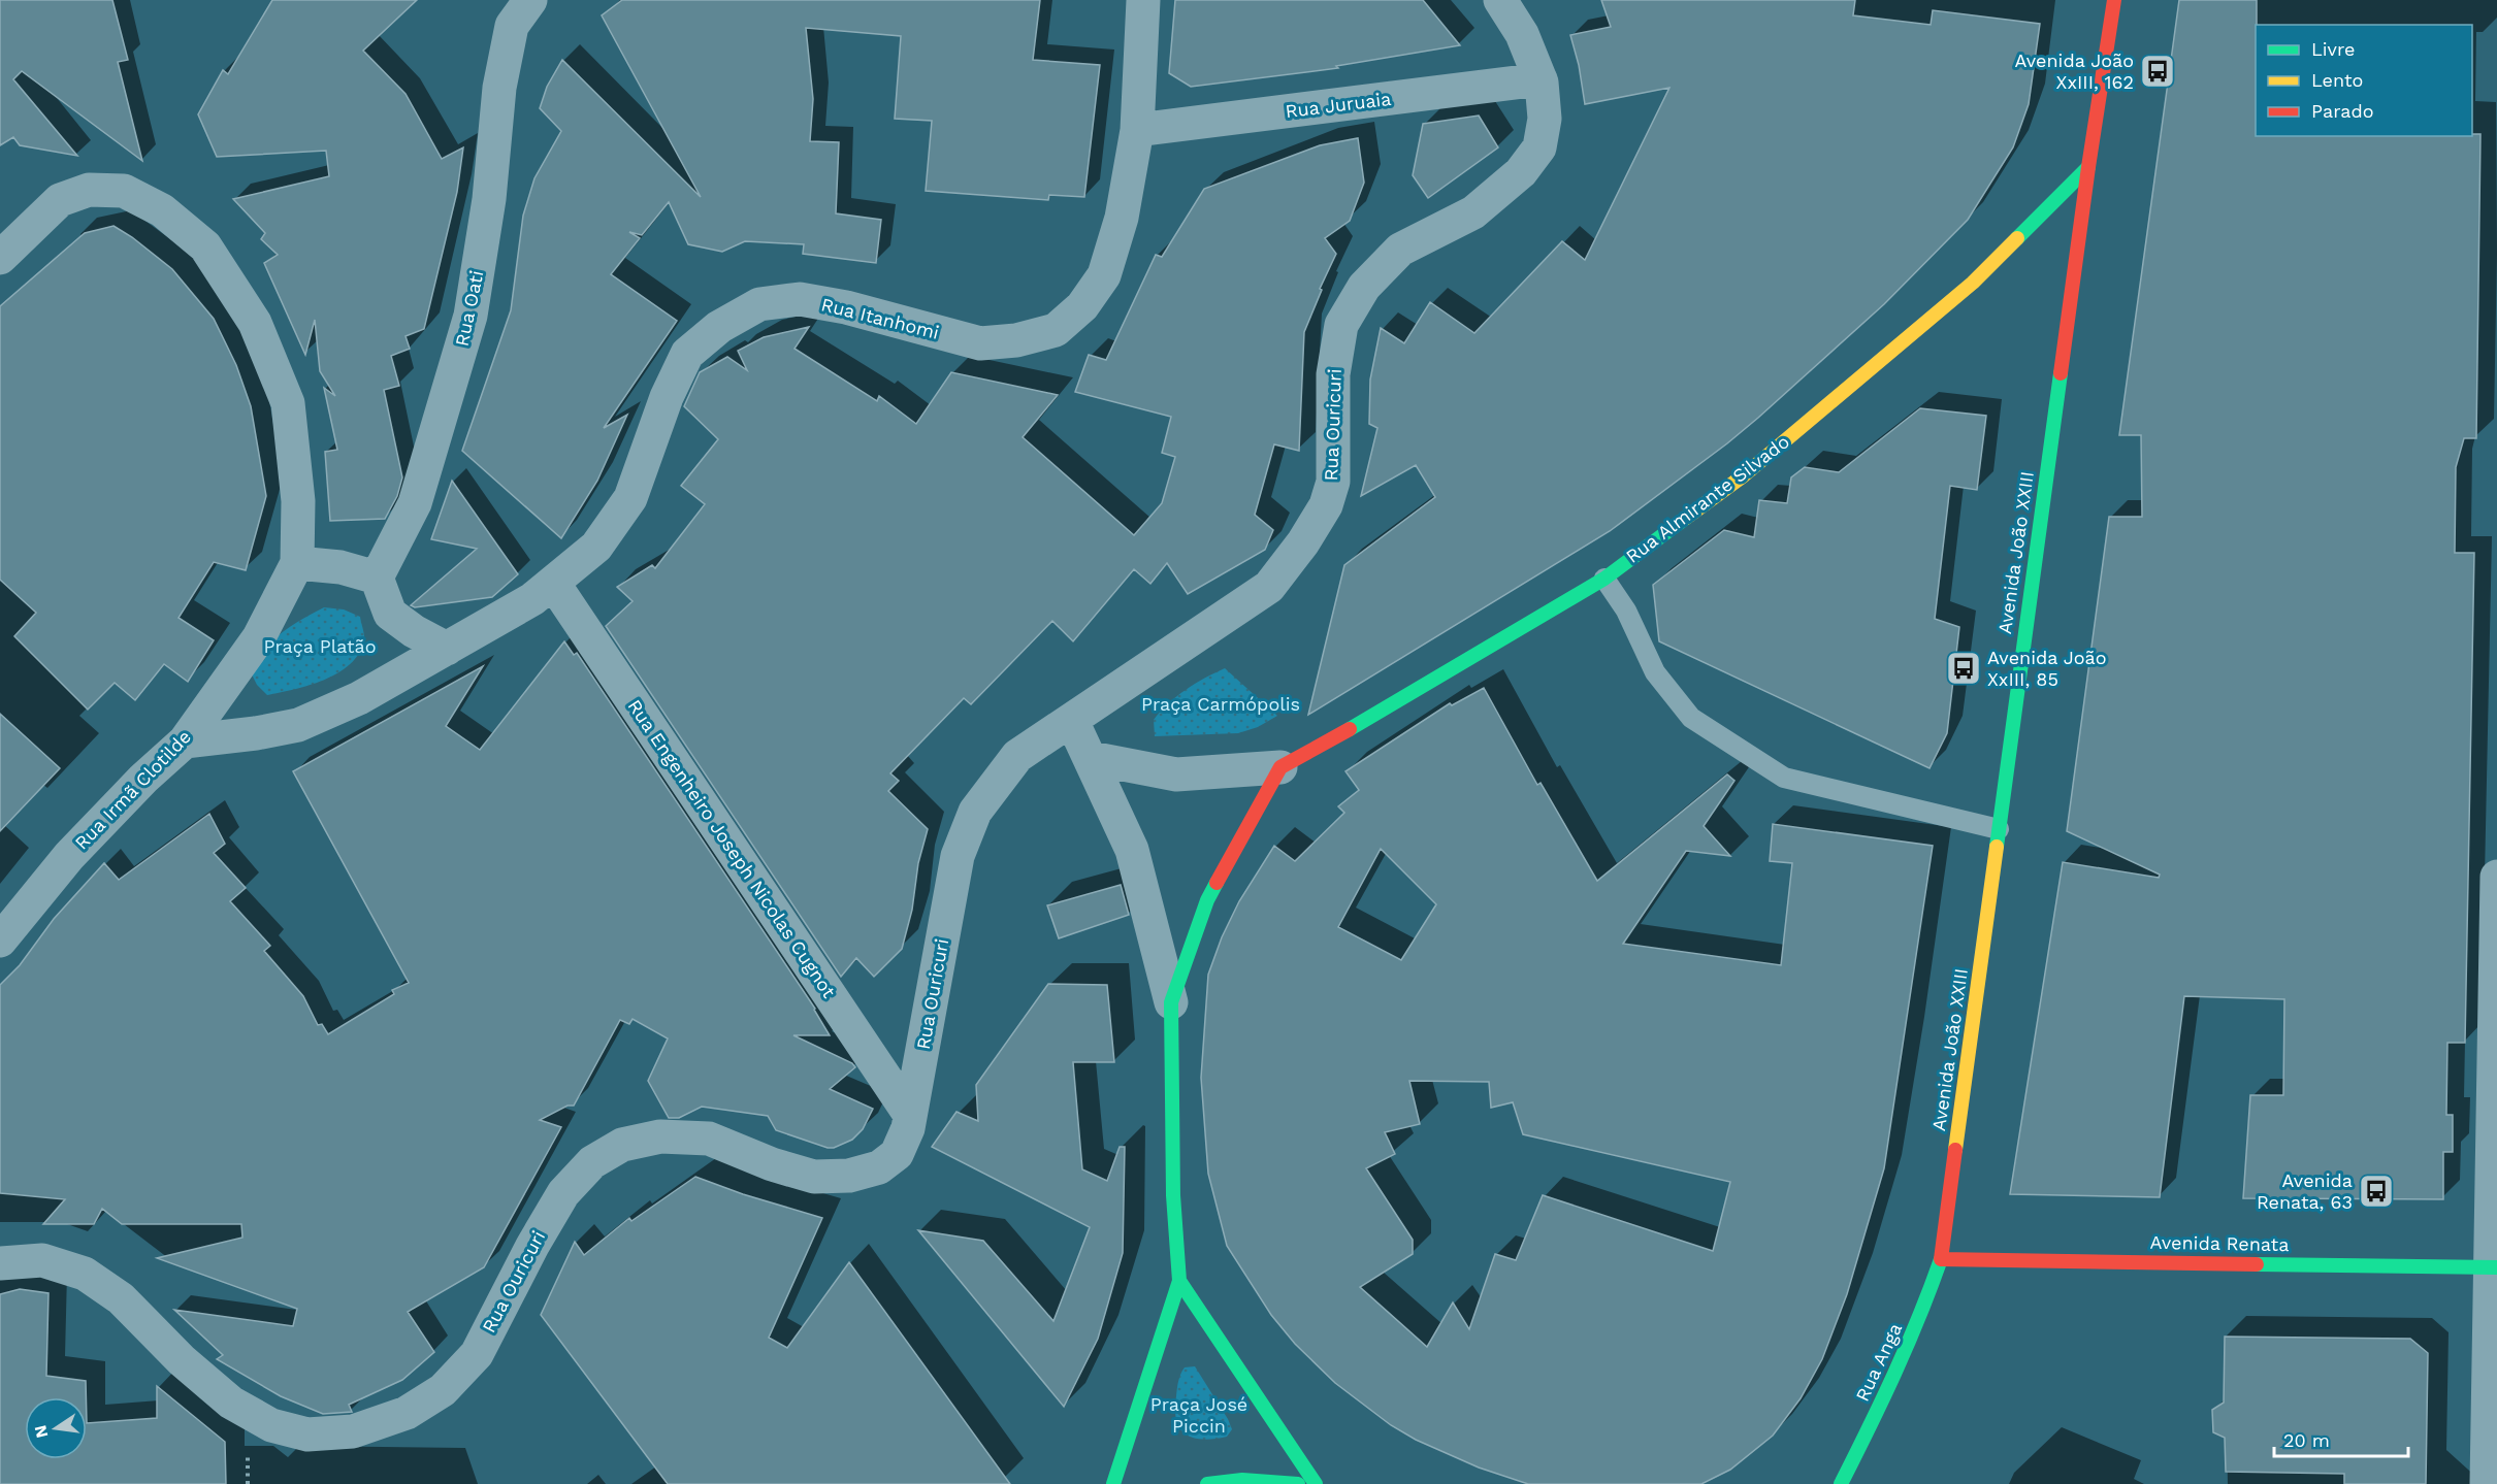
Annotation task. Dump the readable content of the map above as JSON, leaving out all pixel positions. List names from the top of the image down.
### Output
{
  "streets": {
    "main road": [
      "Rua Almirante Silvado",
      "Avenida João XXIII",
      "Avenida Renata",
      "Rua Anga"
    ],
    "street": [
      "Rua Juruaia",
      "Rua Oati",
      "Rua Itanhomi",
      "Rua Ouricuri",
      "Rua Irmã Clotilde",
      "Rua Engenheiro Joseph Nicolas Cugnot"
    ]
  },
  "crossings": [
    ["Rua Juruaia", "Rua Itanhomi"],
    ["Rua Juruaia", "Rua Ouricuri"],
    ["Rua Itanhomi", "Rua Engenheiro Joseph Nicolas Cugnot"],
    ["Rua Ouricuri", "Rua Engenheiro Joseph Nicolas Cugnot"],
    ["Rua Almirante Silvado", "Avenida João XXIII"],
    ["Avenida João XXIII", "Avenida Renata"],
    ["Avenida João XXIII", "Rua Anga"],
    ["Avenida Renata", "Rua Anga"]
  ],
  "parks": ["Praça Platão", "Praça Carmópolis", "Praça José Piccin"],
  "places": {
    "bus stop": ["Avenida João XxIII, 162", "Avenida João XxIII, 85", "Avenida Renata, 63"]
  },
  "legend": ["Livre", "Lento", "Parado"],
  "scale_bar": "20 m",
  "north": "left"
}
